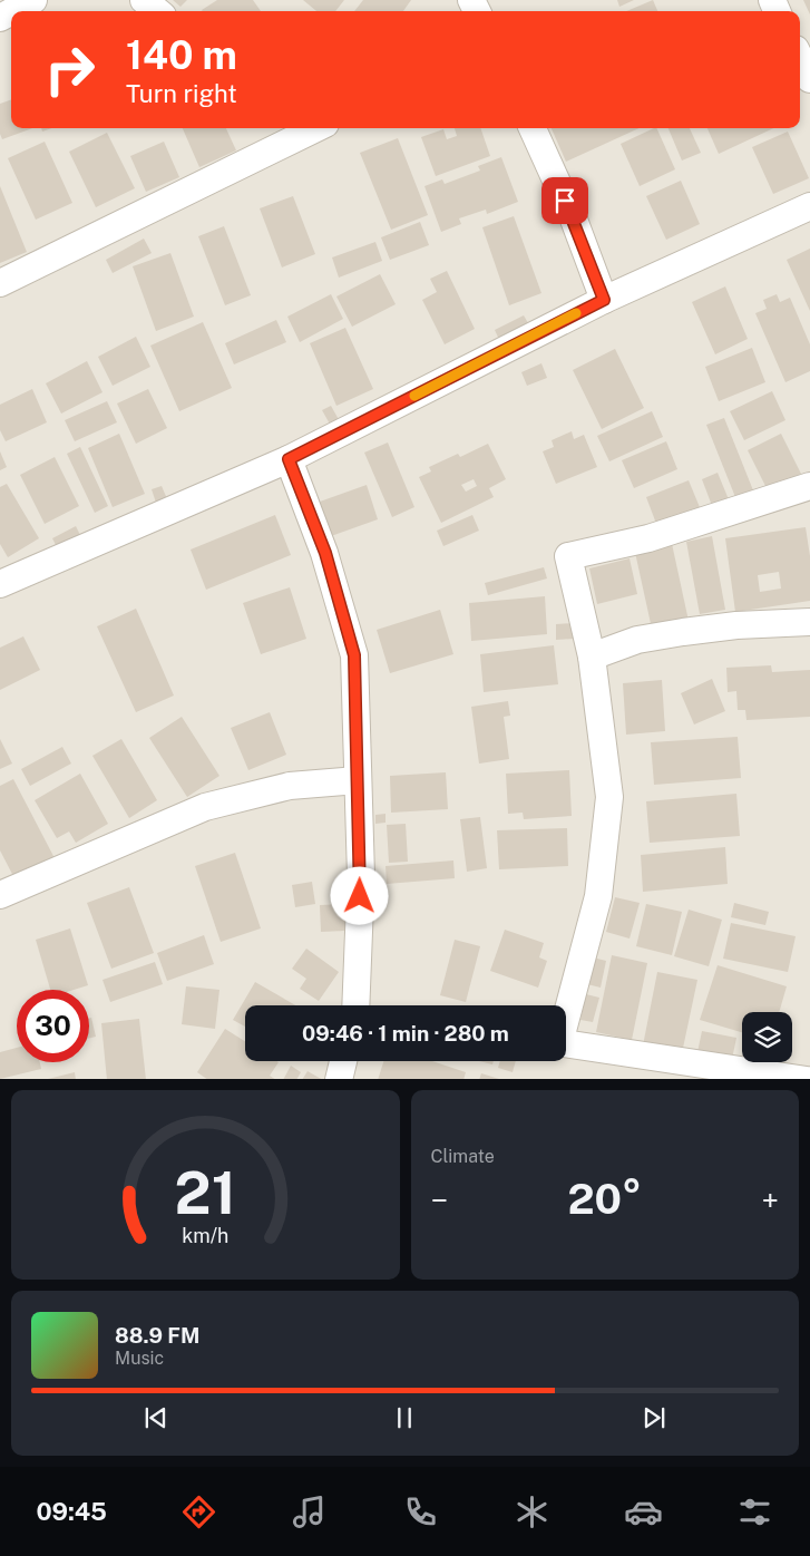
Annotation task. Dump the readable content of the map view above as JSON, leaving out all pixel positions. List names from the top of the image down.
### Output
{
  "page": {
    "turn": ["140 m", "Turn right"],
    "limit": "30",
    "trip": "09:46 · 1 min · 280 m",
    "tile": "Climate",
    "heat": ["−", "20°", "+"],
    "song": ["88.9 FM", "Music"],
    "tabs": "09:45",
    "gauge": ["21", "km/h"]
  }
}
